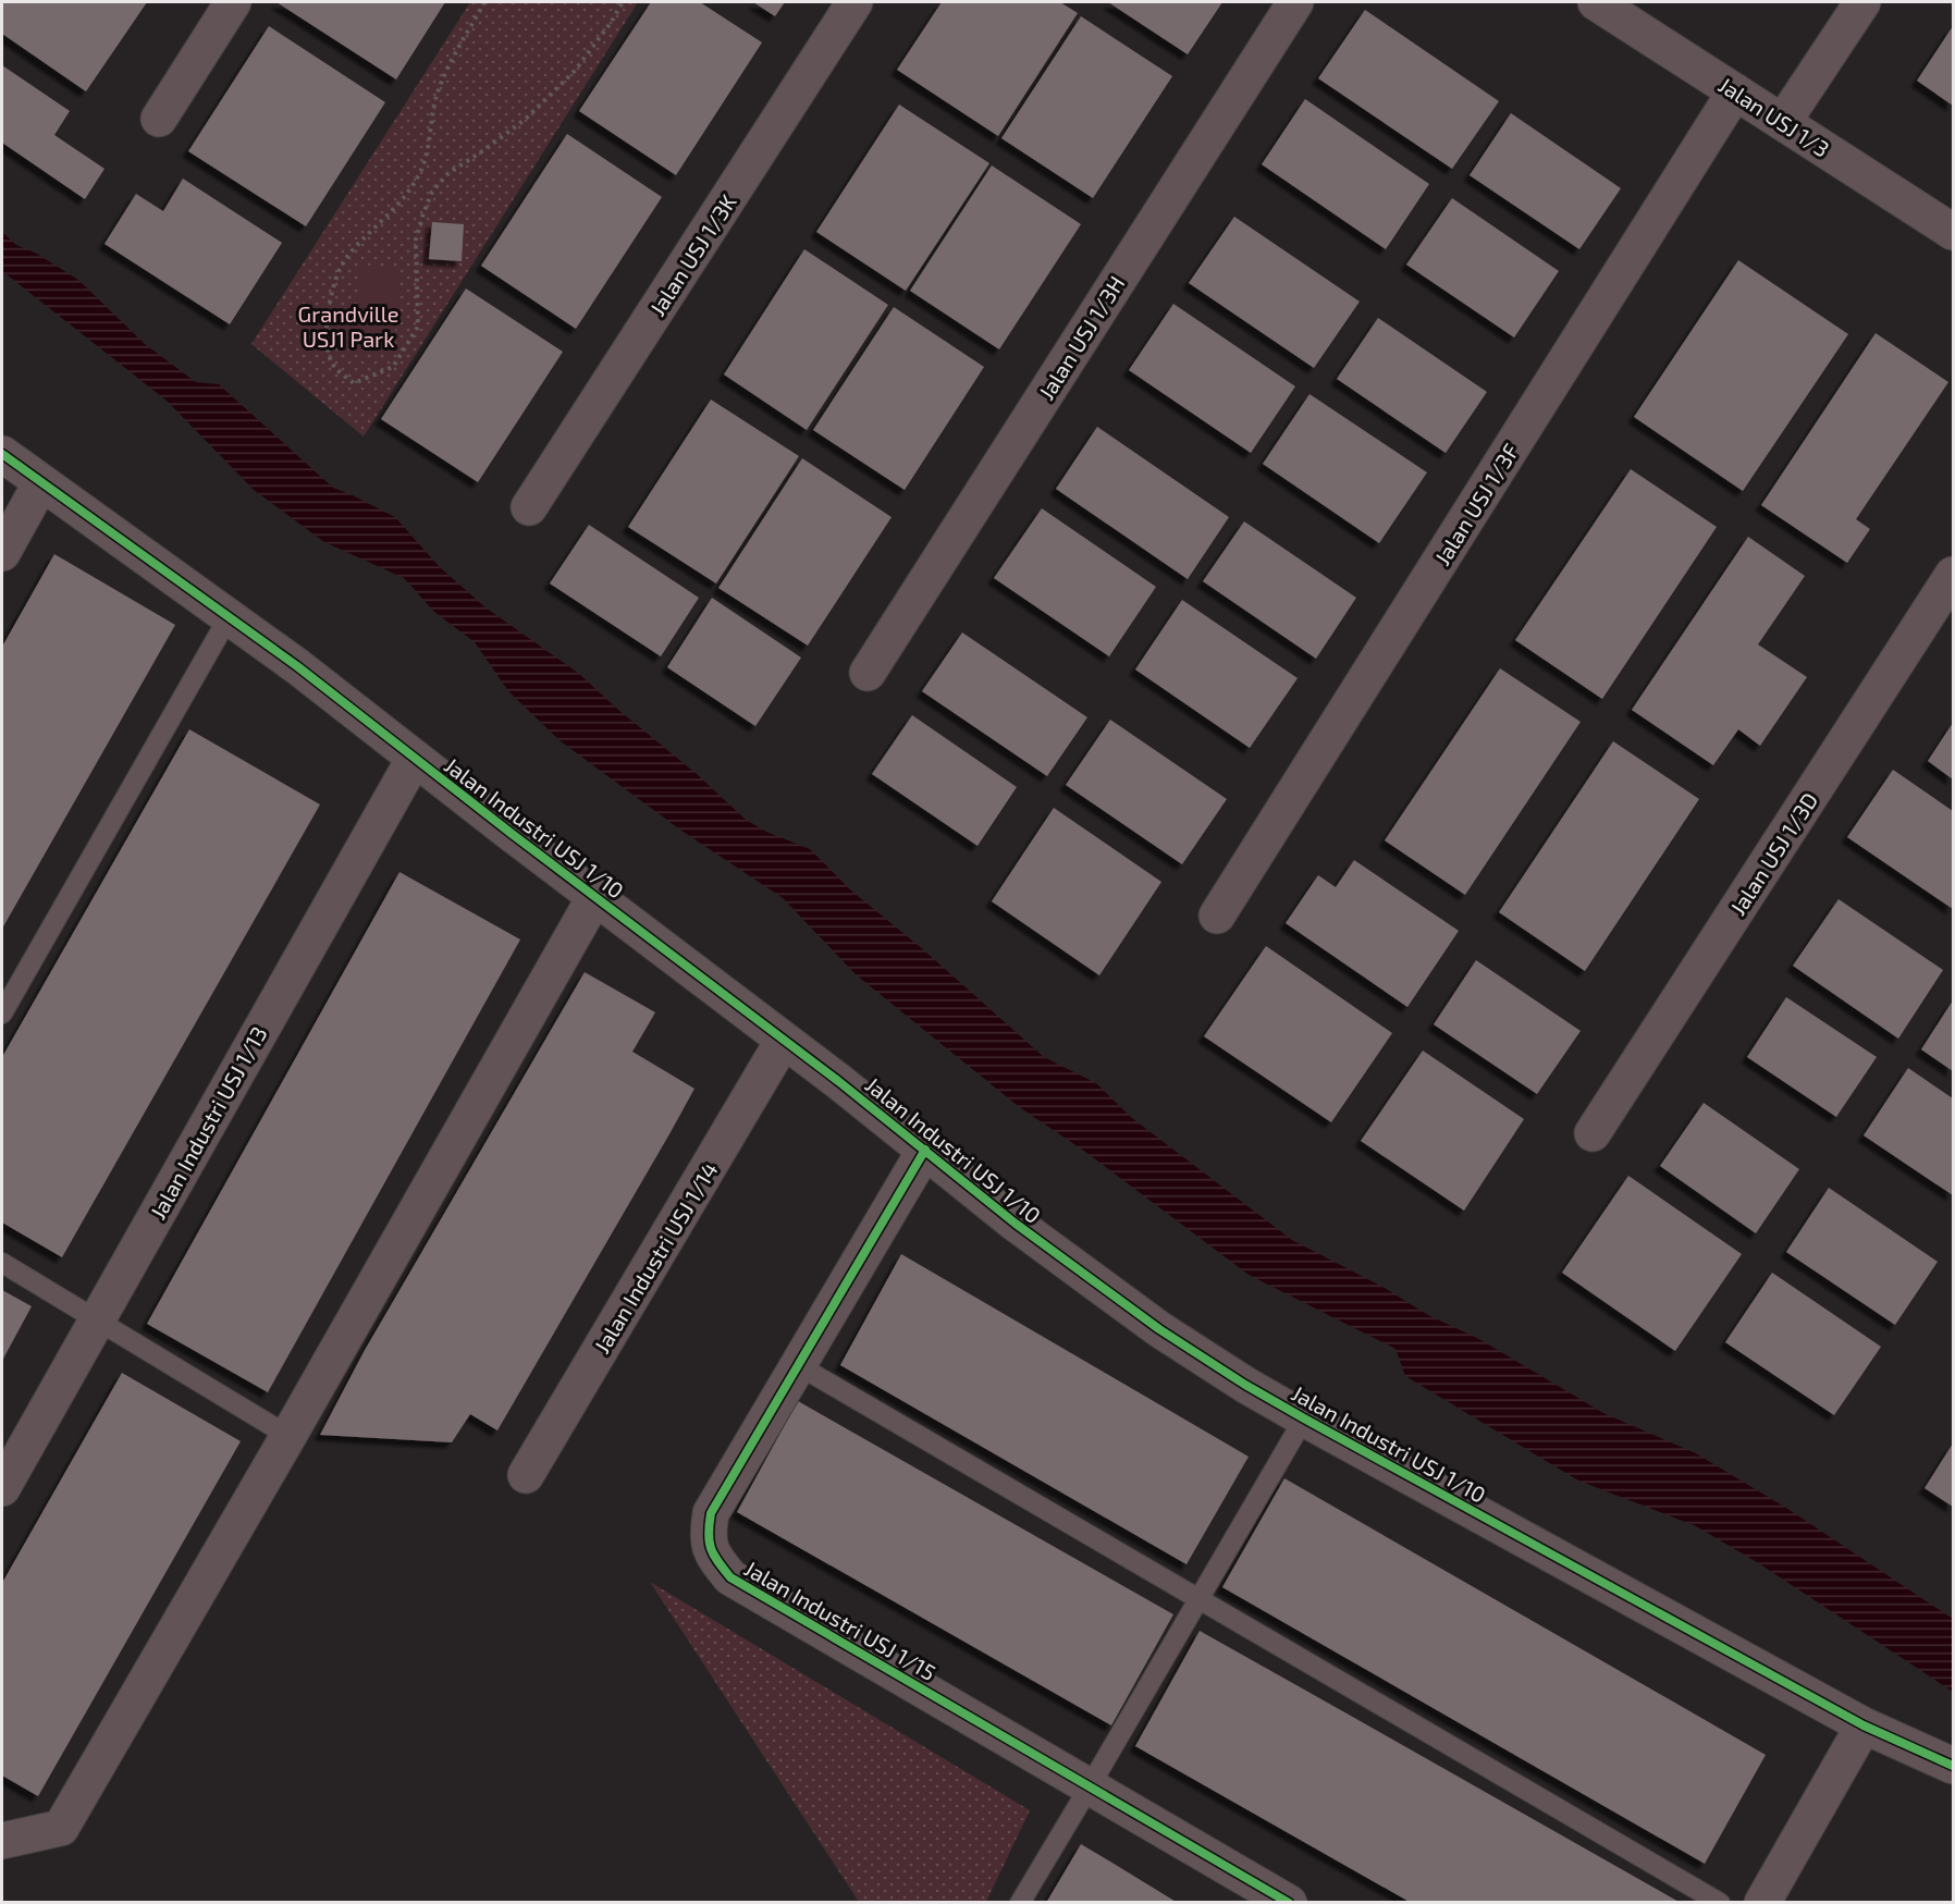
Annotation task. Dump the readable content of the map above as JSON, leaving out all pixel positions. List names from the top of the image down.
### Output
{
  "streets": {
    "street": [
      "Jalan USJ 1/3",
      "Jalan USJ 1/3K",
      "Jalan USJ 1/3H",
      "Jalan USJ 1/3F",
      "Jalan Industri USJ 1/10",
      "Jalan USJ 1/3D",
      "Jalan Industri USJ 1/13",
      "Jalan Industri USJ 1/14",
      "Jalan Industri USJ 1/15"
    ]
  },
  "crossings": [
    ["Jalan USJ 1/3", "Jalan USJ 1/3F"],
    ["Jalan Industri USJ 1/10", "Jalan Industri USJ 1/13"],
    ["Jalan Industri USJ 1/10", "Jalan Industri USJ 1/14"],
    ["Jalan Industri USJ 1/10", "Jalan Industri USJ 1/15"]
  ],
  "parks": ["Grandville USJ1 Park"]
}
